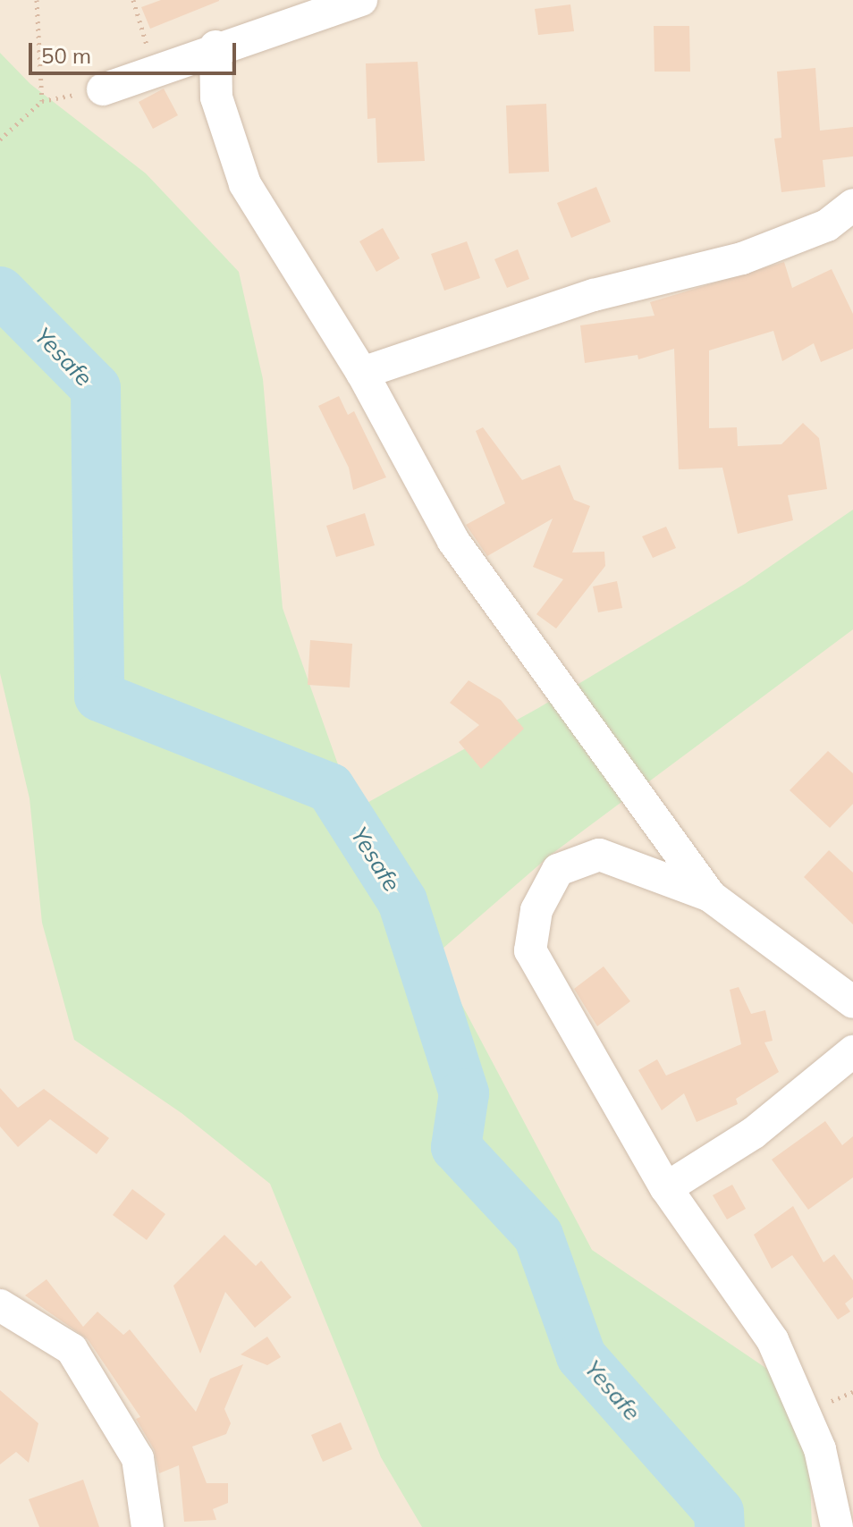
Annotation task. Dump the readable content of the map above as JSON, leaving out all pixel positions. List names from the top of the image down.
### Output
{
  "water": ["Yesafe"],
  "scale_bar": "50 m"
}
